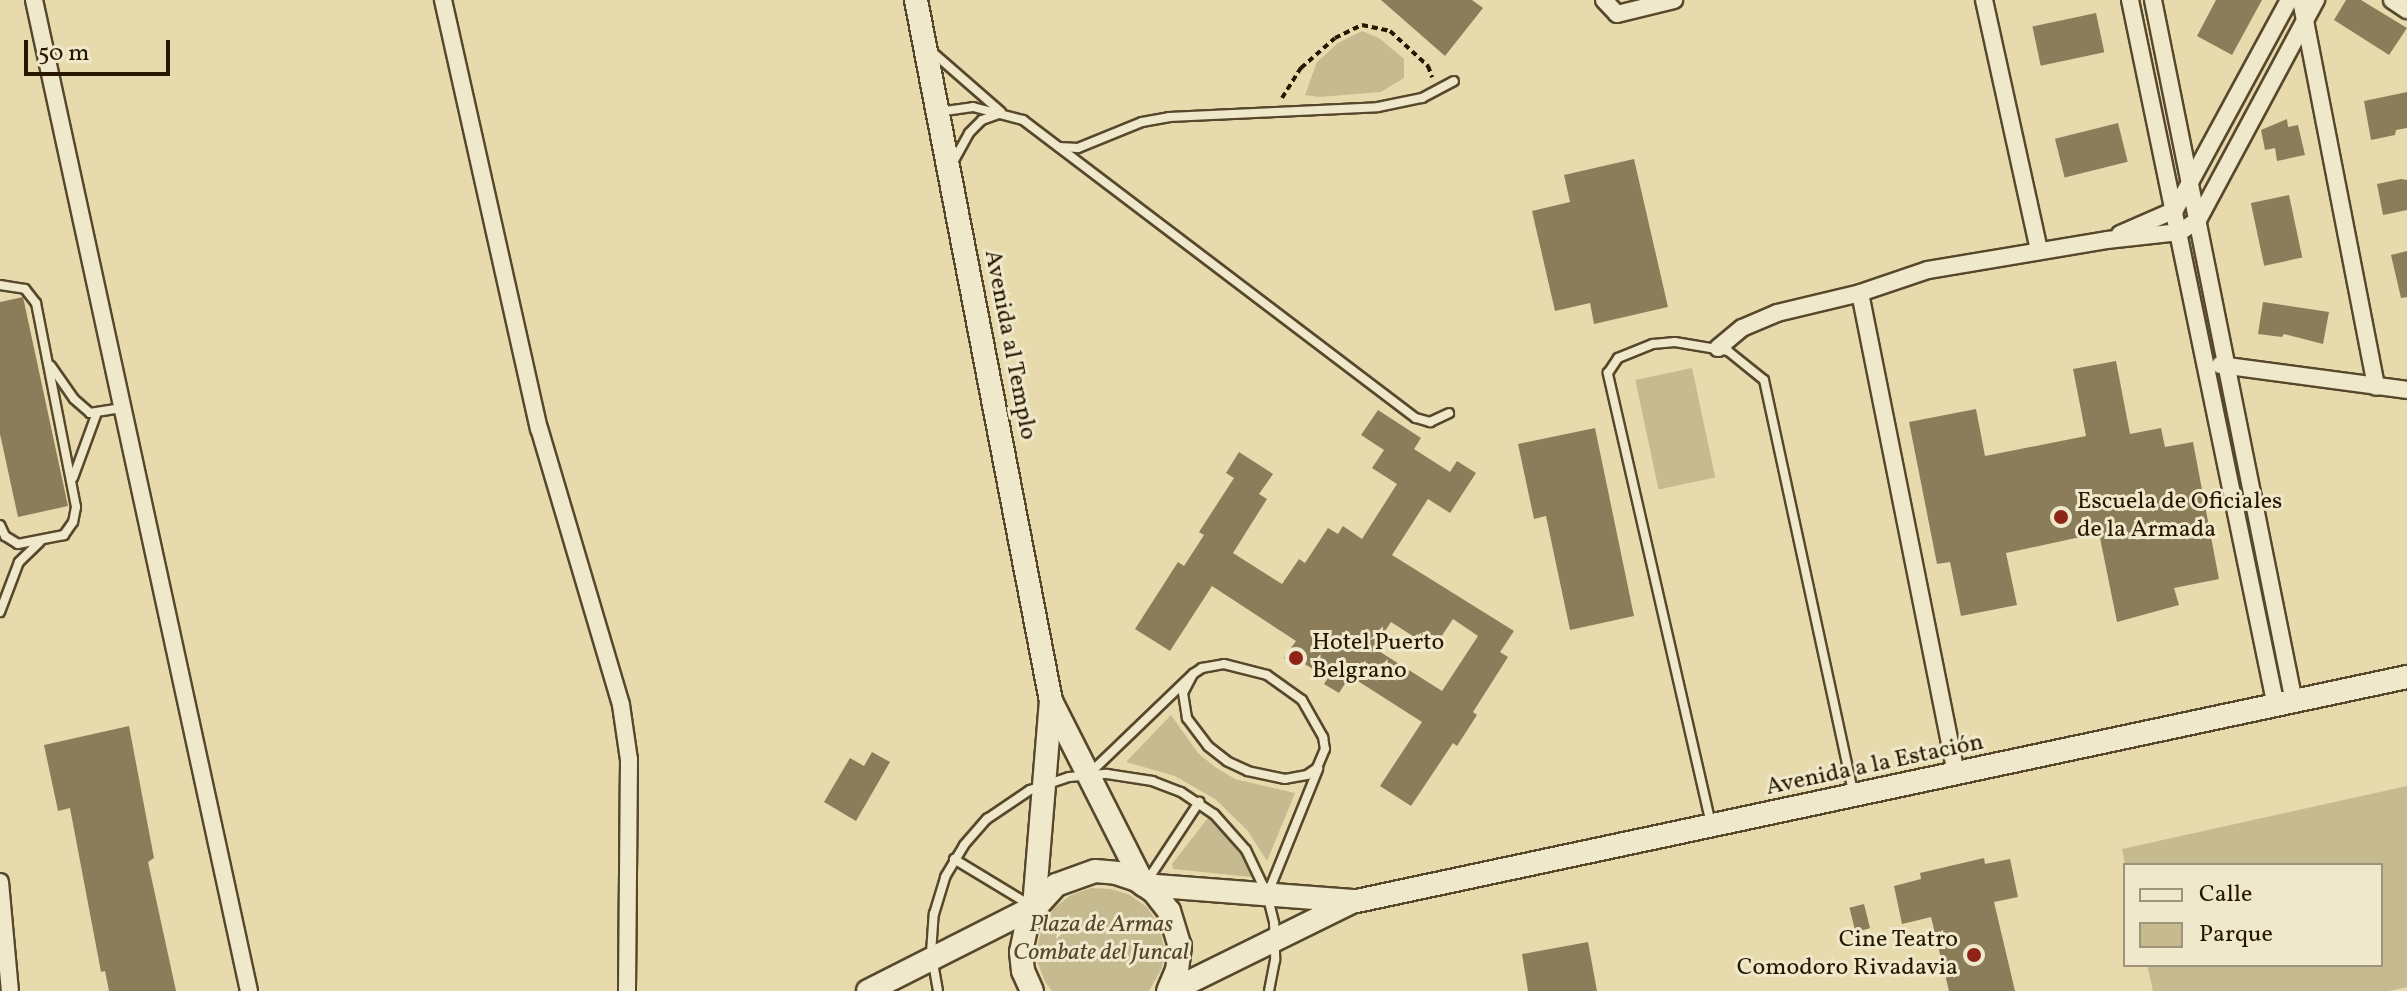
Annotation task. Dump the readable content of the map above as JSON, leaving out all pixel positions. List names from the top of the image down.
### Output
{
  "streets": {
    "street": ["Avenida al Templo", "Avenida a la Estación"]
  },
  "parks": ["Plaza de Armas Combate del Juncal"],
  "places": ["Escuela de Oficiales de la Armada", "Hotel Puerto Belgrano", "Cine Teatro Comodoro Rivadavia"],
  "legend": ["Calle", "Parque"],
  "scale_bar": "50 m"
}
